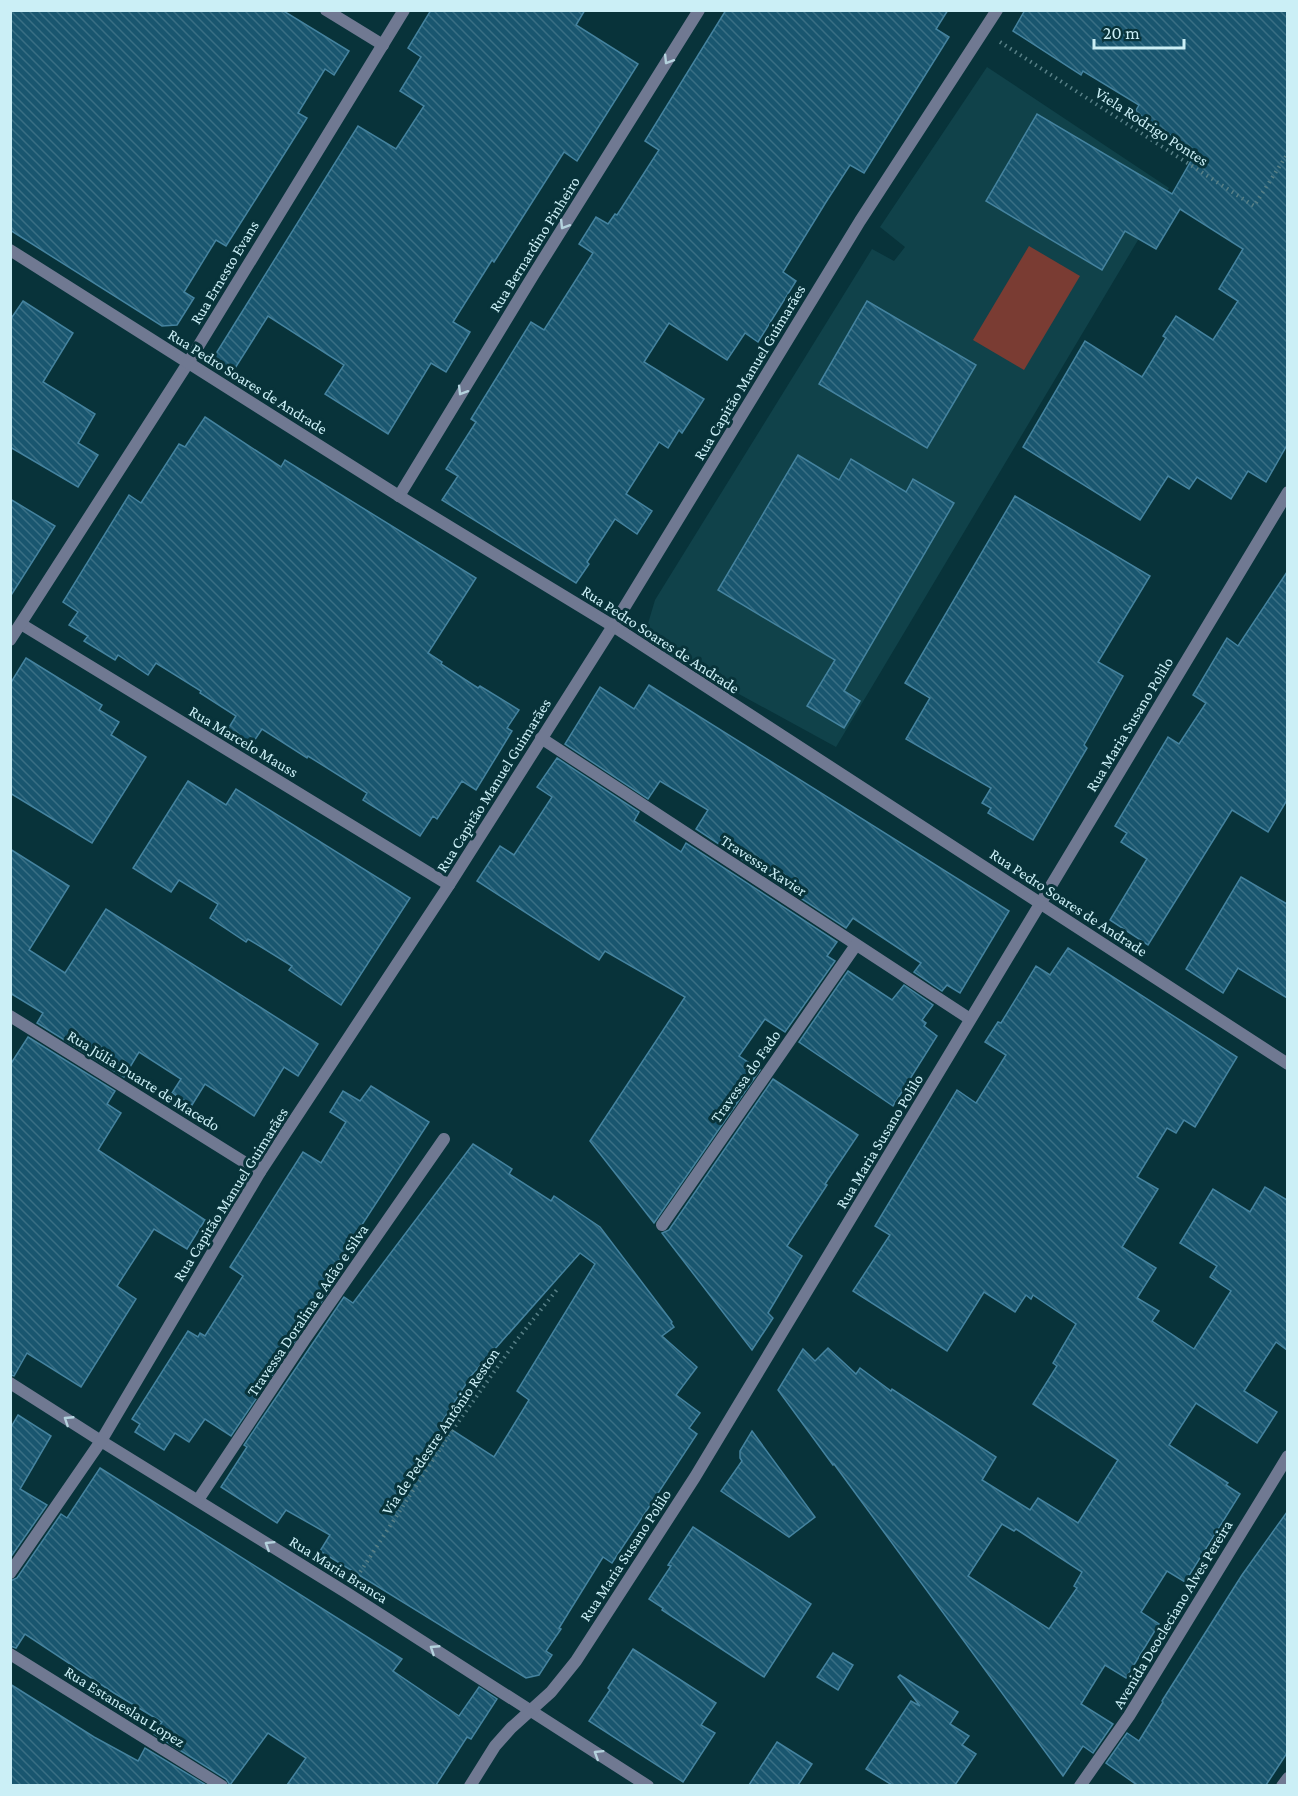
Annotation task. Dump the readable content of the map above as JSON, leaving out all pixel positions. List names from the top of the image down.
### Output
{
  "streets": {
    "street": [
      "Rua Bernardino Pinheiro",
      "Rua Ernesto Evans",
      "Rua Capitão Manuel Guimarães",
      "Rua Pedro Soares de Andrade",
      "Rua Maria Susano Polilo",
      "Rua Marcelo Mauss",
      "Travessa Xavier",
      "Travessa do Fado",
      "Rua Júlia Duarte de Macedo",
      "Travessa Doralina e Adão e Silva",
      "Rua Maria Branca",
      "Avenida Deocleciano Alves Pereira",
      "Rua Estaneslau Lopez"
    ],
    "path": ["Viela Rodrigo Pontes", "Via de Pedestre Antônio Reston"]
  },
  "crossings": [
    ["Viela Rodrigo Pontes", "Rua Capitão Manuel Guimarães"],
    ["Rua Bernardino Pinheiro", "Rua Pedro Soares de Andrade"],
    ["Rua Ernesto Evans", "Rua Pedro Soares de Andrade"],
    ["Rua Ernesto Evans", "Rua Marcelo Mauss"],
    ["Rua Capitão Manuel Guimarães", "Rua Pedro Soares de Andrade"],
    ["Rua Capitão Manuel Guimarães", "Rua Marcelo Mauss"],
    ["Rua Capitão Manuel Guimarães", "Travessa Xavier"],
    ["Rua Capitão Manuel Guimarães", "Rua Júlia Duarte de Macedo"],
    ["Rua Capitão Manuel Guimarães", "Rua Maria Branca"],
    ["Rua Pedro Soares de Andrade", "Rua Maria Susano Polilo"],
    ["Rua Maria Susano Polilo", "Travessa Xavier"],
    ["Rua Maria Susano Polilo", "Rua Maria Branca"],
    ["Travessa Xavier", "Travessa do Fado"],
    ["Travessa Doralina e Adão e Silva", "Rua Maria Branca"],
    ["Via de Pedestre Antônio Reston", "Rua Maria Branca"]
  ],
  "one_way": ["Rua Bernardino Pinheiro", "Rua Maria Branca"],
  "scale_bar": "20 m"
}
